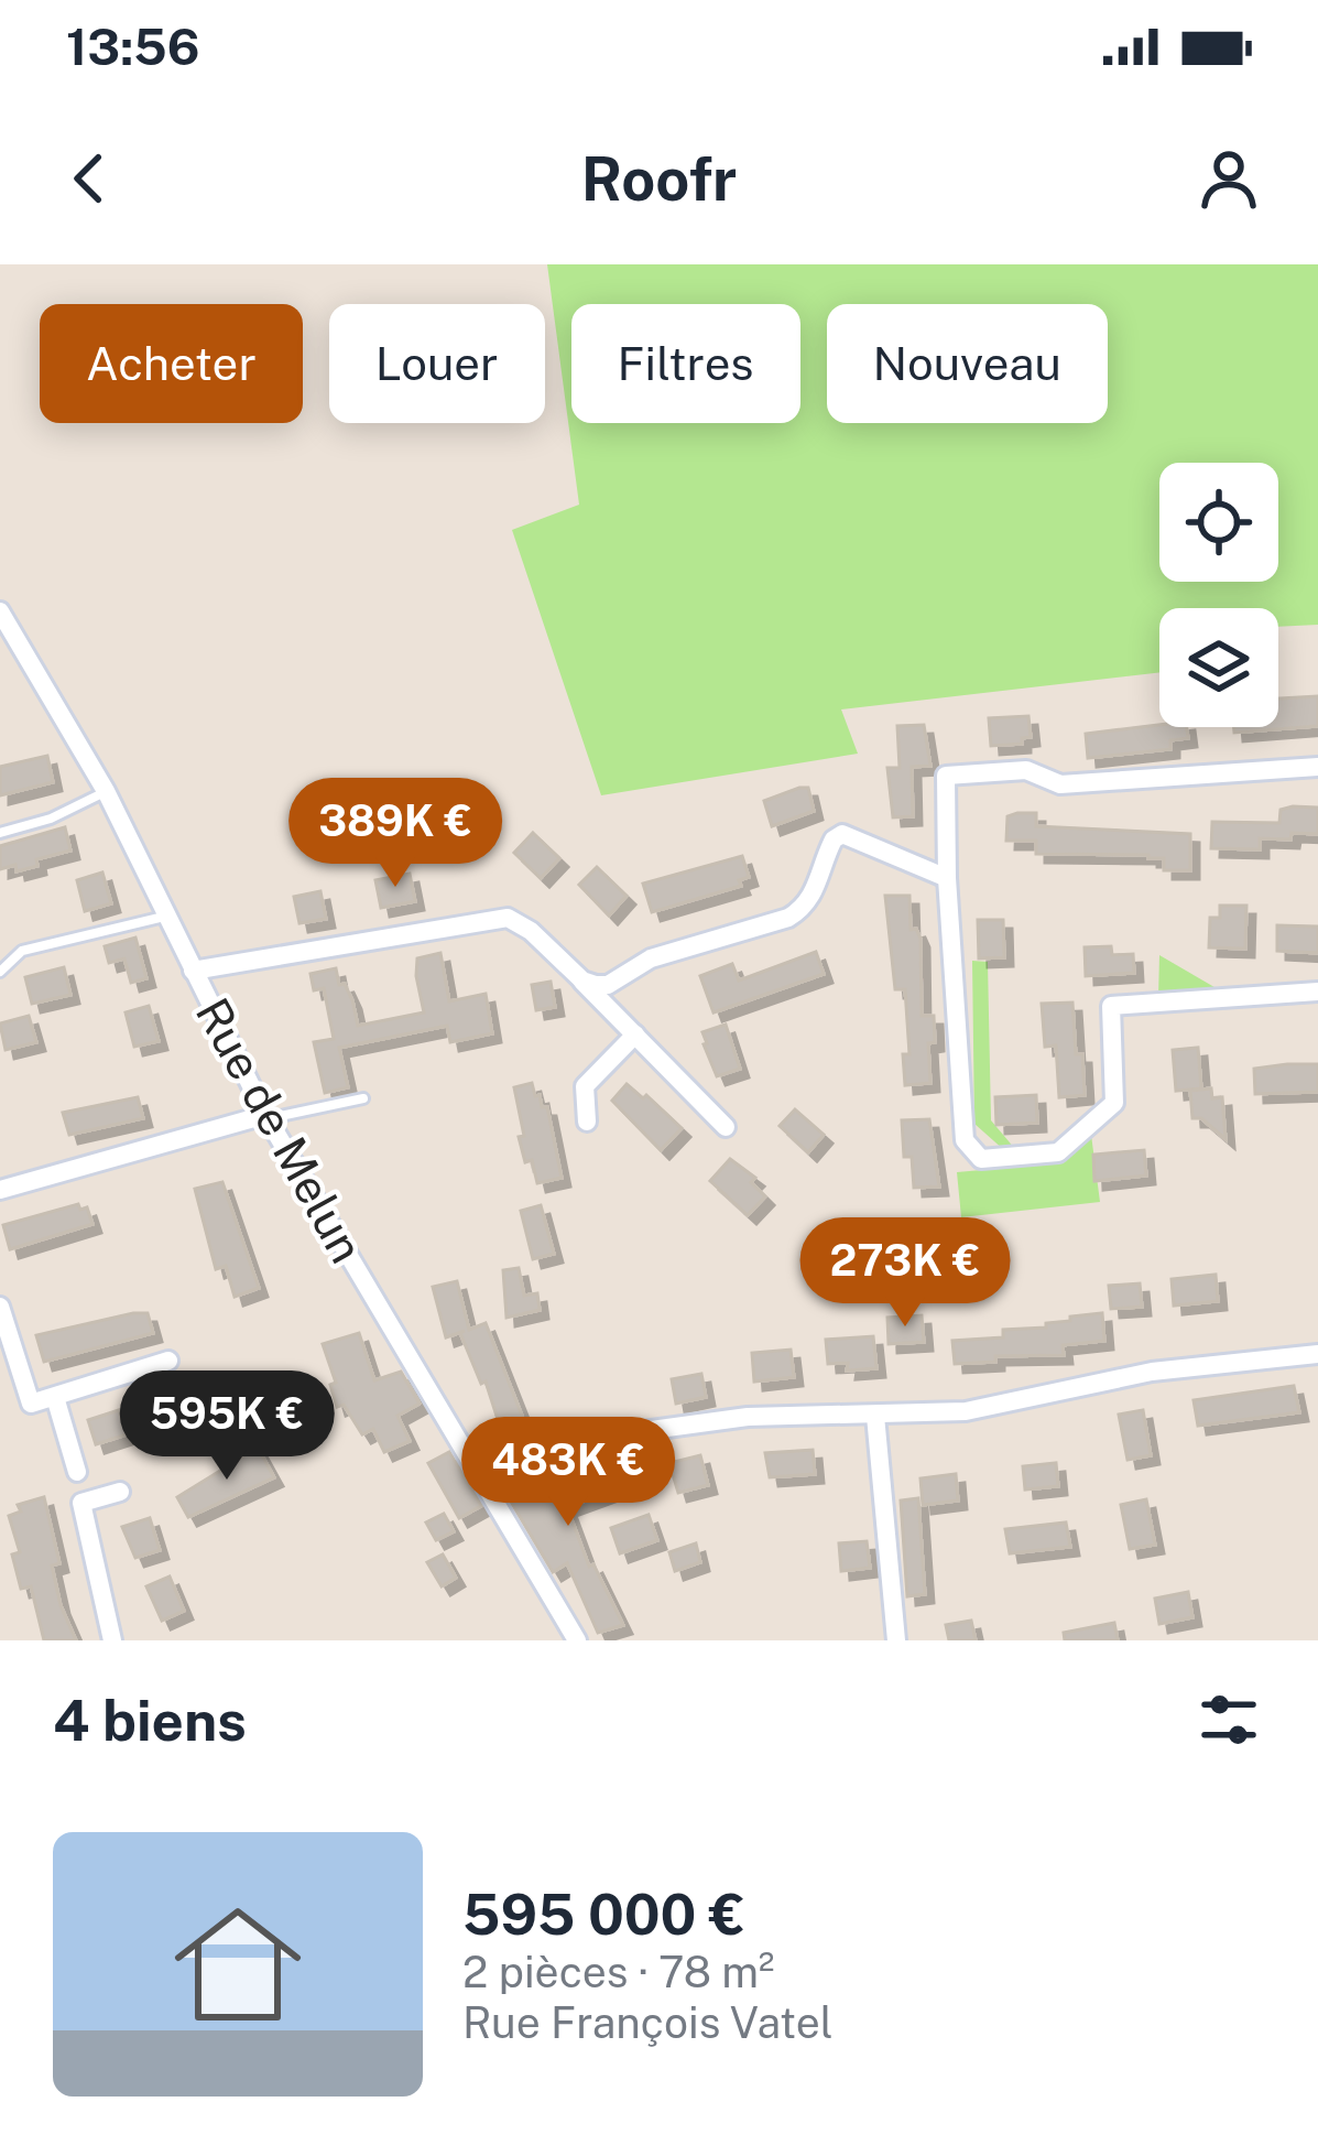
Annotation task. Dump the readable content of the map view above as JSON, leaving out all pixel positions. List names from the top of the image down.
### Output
{
  "streets": {
    "street": ["Rue de Melun"]
  },
  "page": {
    "status": "13:56",
    "header": "Roofr",
    "chip": [
      "Acheter",
      "Louer",
      "Filtres",
      "Nouveau"
    ],
    "price": [
      "389K €",
      "273K €",
      "595K €",
      "483K €"
    ],
    "heading": "4 biens",
    "list": [
      {
        "name": "595 000 €",
        "note": "2 pièces · 78 m² · Rue François Vatel"
      }
    ]
  }
}
